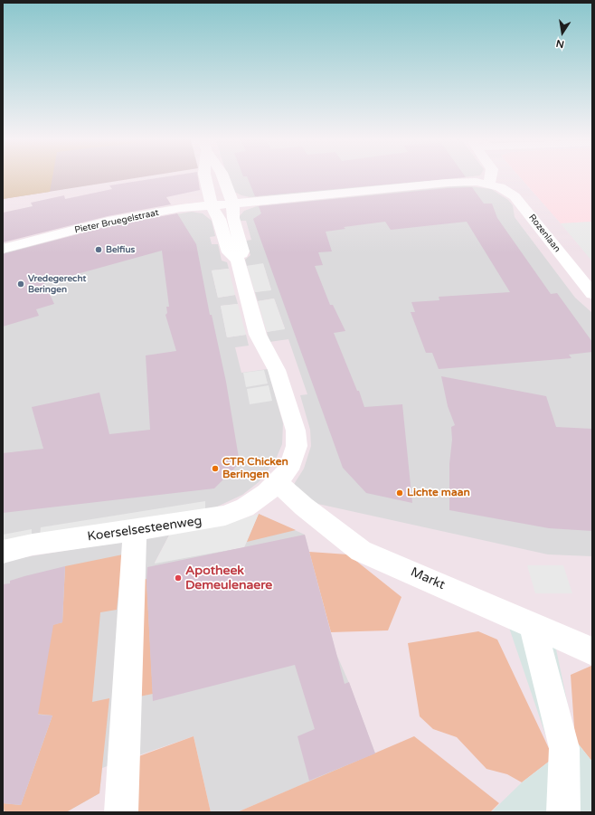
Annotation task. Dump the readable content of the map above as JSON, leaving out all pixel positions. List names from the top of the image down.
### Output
{
  "streets": {
    "street": [
      "Pieter Bruegelstraat",
      "Rozenlaan",
      "Koerselsesteenweg",
      "Markt"
    ]
  },
  "crossings": [
    ["Pieter Bruegelstraat", "Rozenlaan"],
    ["Koerselsesteenweg", "Markt"]
  ],
  "places": [
    "Belfius",
    "Vredegerecht Beringen",
    "CTR Chicken Beringen",
    "Lichte maan",
    "Apotheek Demeulenaere"
  ],
  "north": "bottom"
}
